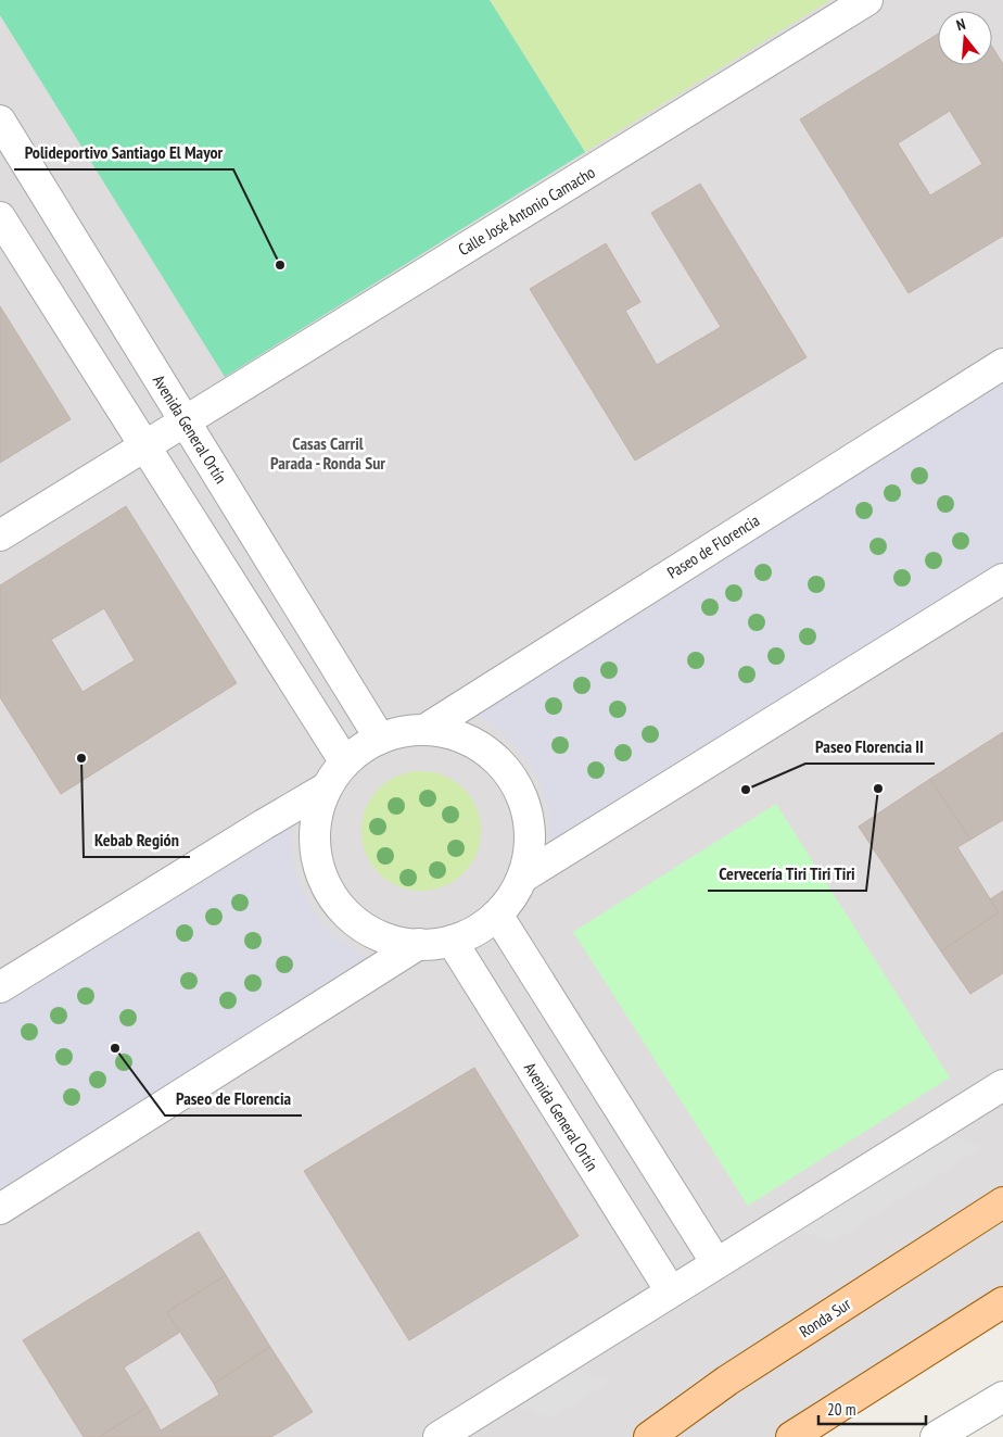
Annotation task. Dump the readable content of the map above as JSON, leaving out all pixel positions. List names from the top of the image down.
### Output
{
  "streets": {
    "main road": ["Ronda Sur"],
    "street": ["Calle José Antonio Camacho", "Avenida General Ortín", "Paseo de Florencia"]
  },
  "crossings": [
    ["Calle José Antonio Camacho", "Avenida General Ortín"]
  ],
  "districts": ["Casas Carril Parada - Ronda Sur"],
  "places": [
    "Polideportivo Santiago El Mayor",
    "Kebab Región",
    "Cervecería Tiri Tiri Tiri",
    "Paseo Florencia II",
    "Paseo de Florencia"
  ],
  "scale_bar": "20 m",
  "north": "top"
}
